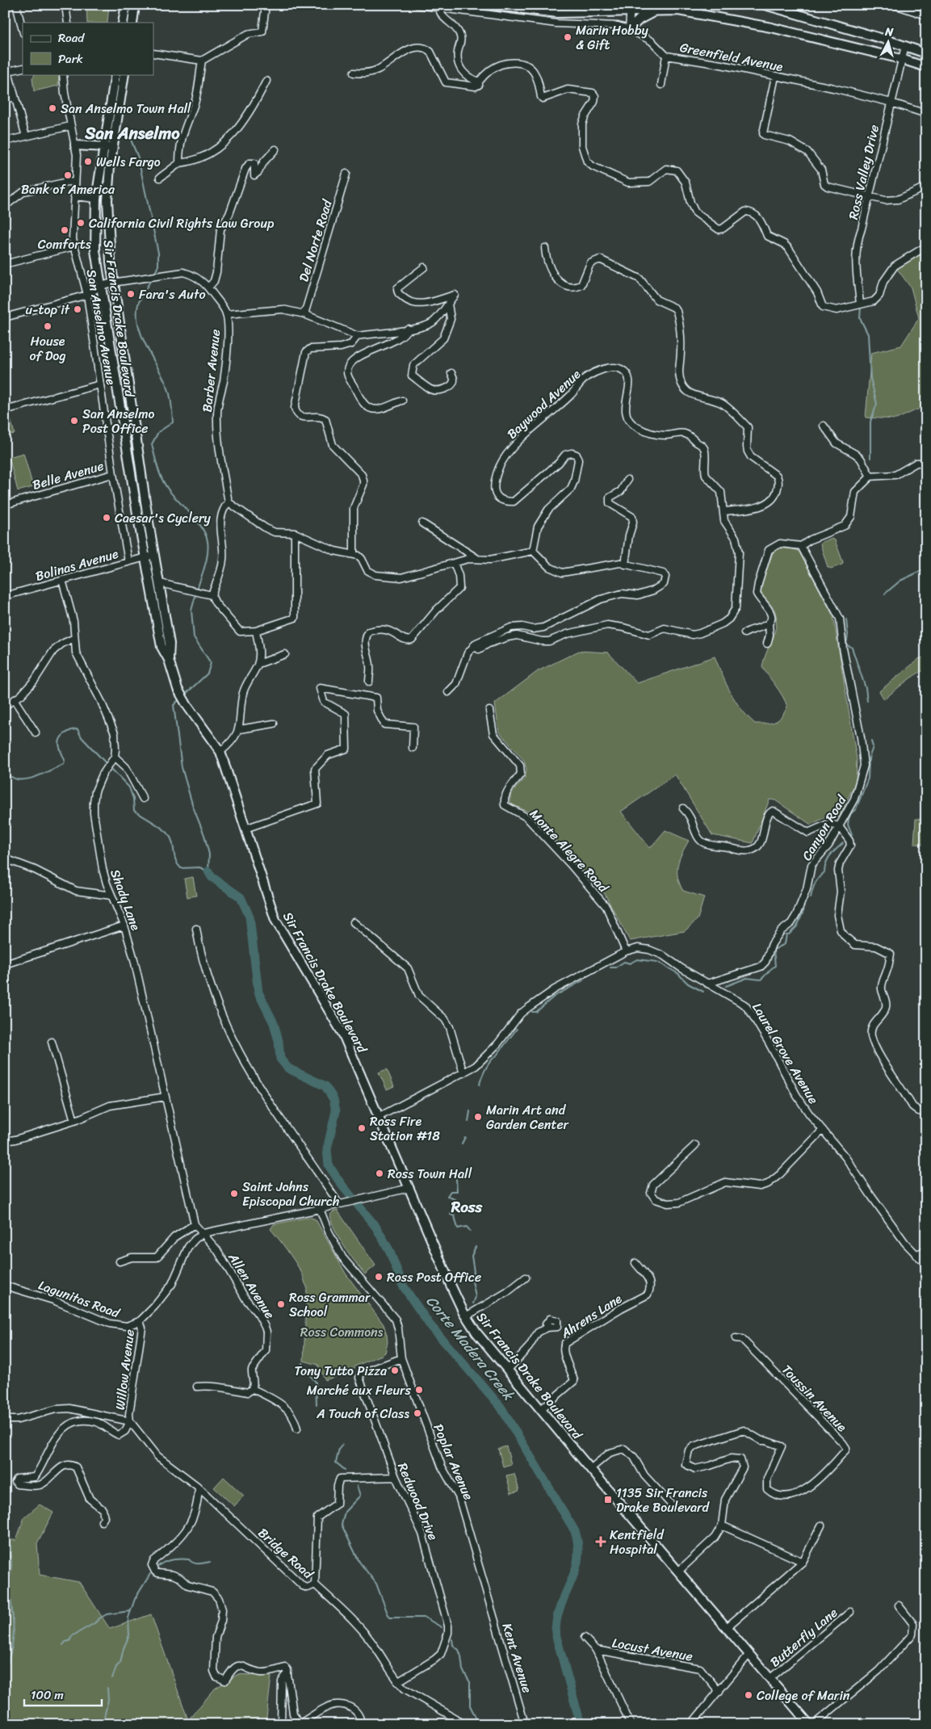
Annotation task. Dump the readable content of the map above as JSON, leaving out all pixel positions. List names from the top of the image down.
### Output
{
  "streets": {
    "main road": ["Sir Francis Drake Boulevard"],
    "street": [
      "Greenfield Avenue",
      "Ross Valley Drive",
      "Del Norte Road",
      "San Anselmo Avenue",
      "Barber Avenue",
      "Baywood Avenue",
      "Belle Avenue",
      "Bolinas Avenue",
      "Canyon Road",
      "Monte Alegre Road",
      "Shady Lane",
      "Laurel Grove Avenue",
      "Allen Avenue",
      "Lagunitas Road",
      "Ahrens Lane",
      "Willow Avenue",
      "Toussin Avenue",
      "Poplar Avenue",
      "Redwood Drive",
      "Bridge Road",
      "Butterfly Lane",
      "Locust Avenue",
      "Kent Avenue"
    ]
  },
  "crossings": [
    ["Greenfield Avenue", "Ross Valley Drive"],
    ["Sir Francis Drake Boulevard", "Barber Avenue"],
    ["Sir Francis Drake Boulevard", "Bolinas Avenue"],
    ["Sir Francis Drake Boulevard", "Laurel Grove Avenue"],
    ["Sir Francis Drake Boulevard", "Ahrens Lane"],
    ["Sir Francis Drake Boulevard", "Toussin Avenue"],
    ["Sir Francis Drake Boulevard", "Butterfly Lane"],
    ["San Anselmo Avenue", "Barber Avenue"],
    ["San Anselmo Avenue", "Belle Avenue"],
    ["San Anselmo Avenue", "Bolinas Avenue"],
    ["Canyon Road", "Laurel Grove Avenue"],
    ["Monte Alegre Road", "Laurel Grove Avenue"],
    ["Lagunitas Road", "Willow Avenue"],
    ["Willow Avenue", "Bridge Road"],
    ["Poplar Avenue", "Redwood Drive"],
    ["Poplar Avenue", "Kent Avenue"],
    ["Redwood Drive", "Bridge Road"]
  ],
  "districts": ["San Anselmo", "Ross"],
  "water": ["Corte Madera Creek"],
  "parks": ["Ross Commons"],
  "places": {
    "other": [
      "Marin Hobby & Gift",
      "San Anselmo Town Hall",
      "Wells Fargo",
      "Bank of America",
      "California Civil Rights Law Group",
      "Comforts",
      "Fara's Auto",
      "u-top it",
      "House of Dog",
      "San Anselmo Post Office",
      "Caesar's Cyclery",
      "Marin Art and Garden Center",
      "Ross Fire Station #18",
      "Ross Town Hall",
      "Saint Johns Episcopal Church",
      "Ross Post Office",
      "Ross Grammar School",
      "Tony Tutto Pizza",
      "Marché aux Fleurs",
      "A Touch of Class",
      "College of Marin"
    ],
    "transit": ["1135 Sir Francis Drake Boulevard"],
    "health": ["Kentfield Hospital"]
  },
  "legend": ["Road", "Park"],
  "scale_bar": "100 m",
  "north": "top"
}
